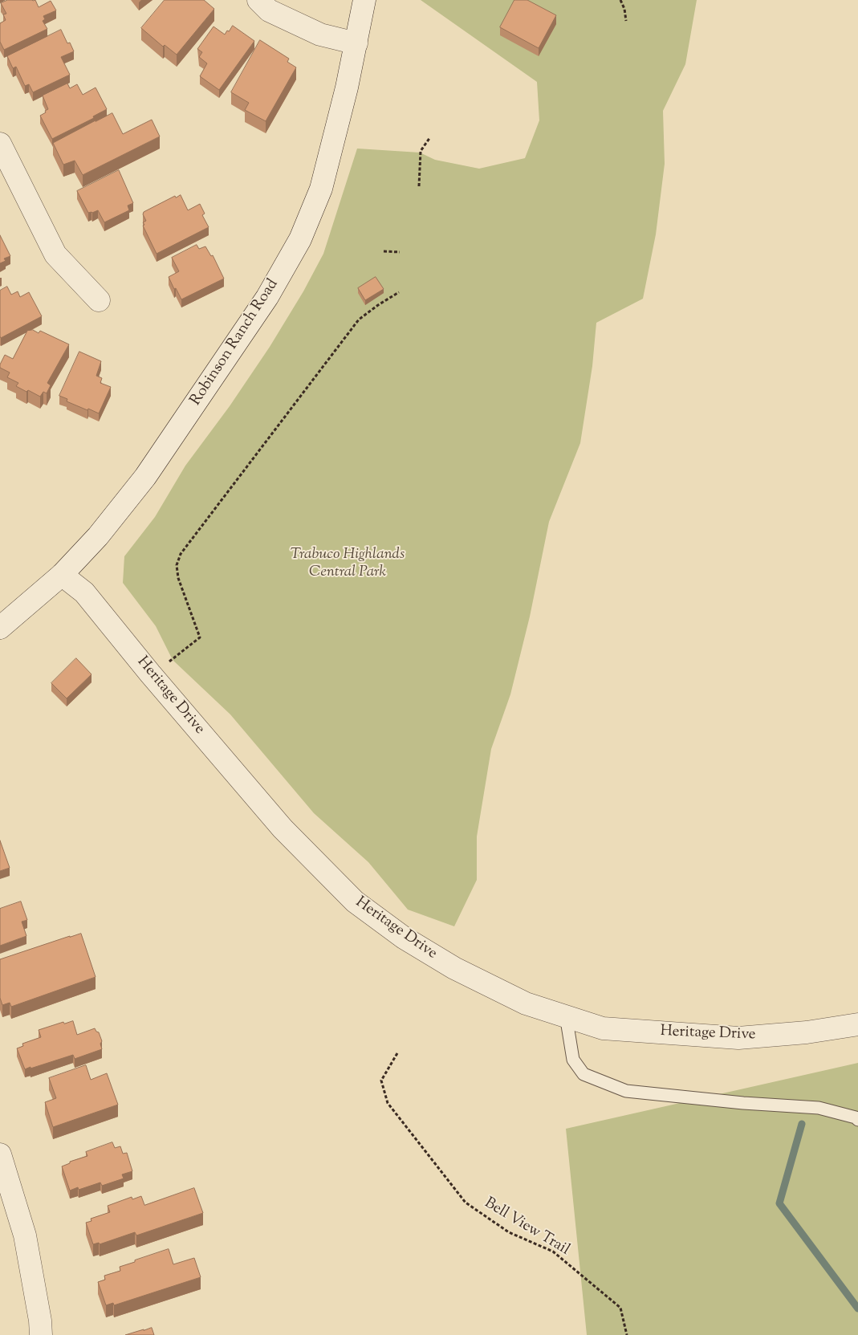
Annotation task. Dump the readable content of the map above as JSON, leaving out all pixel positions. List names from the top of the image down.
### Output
{
  "streets": {
    "street": ["Robinson Ranch Road", "Heritage Drive"],
    "path": ["Bell View Trail"]
  },
  "crossings": [
    ["Robinson Ranch Road", "Heritage Drive"]
  ],
  "parks": ["Trabuco Highlands Central Park"]
}
